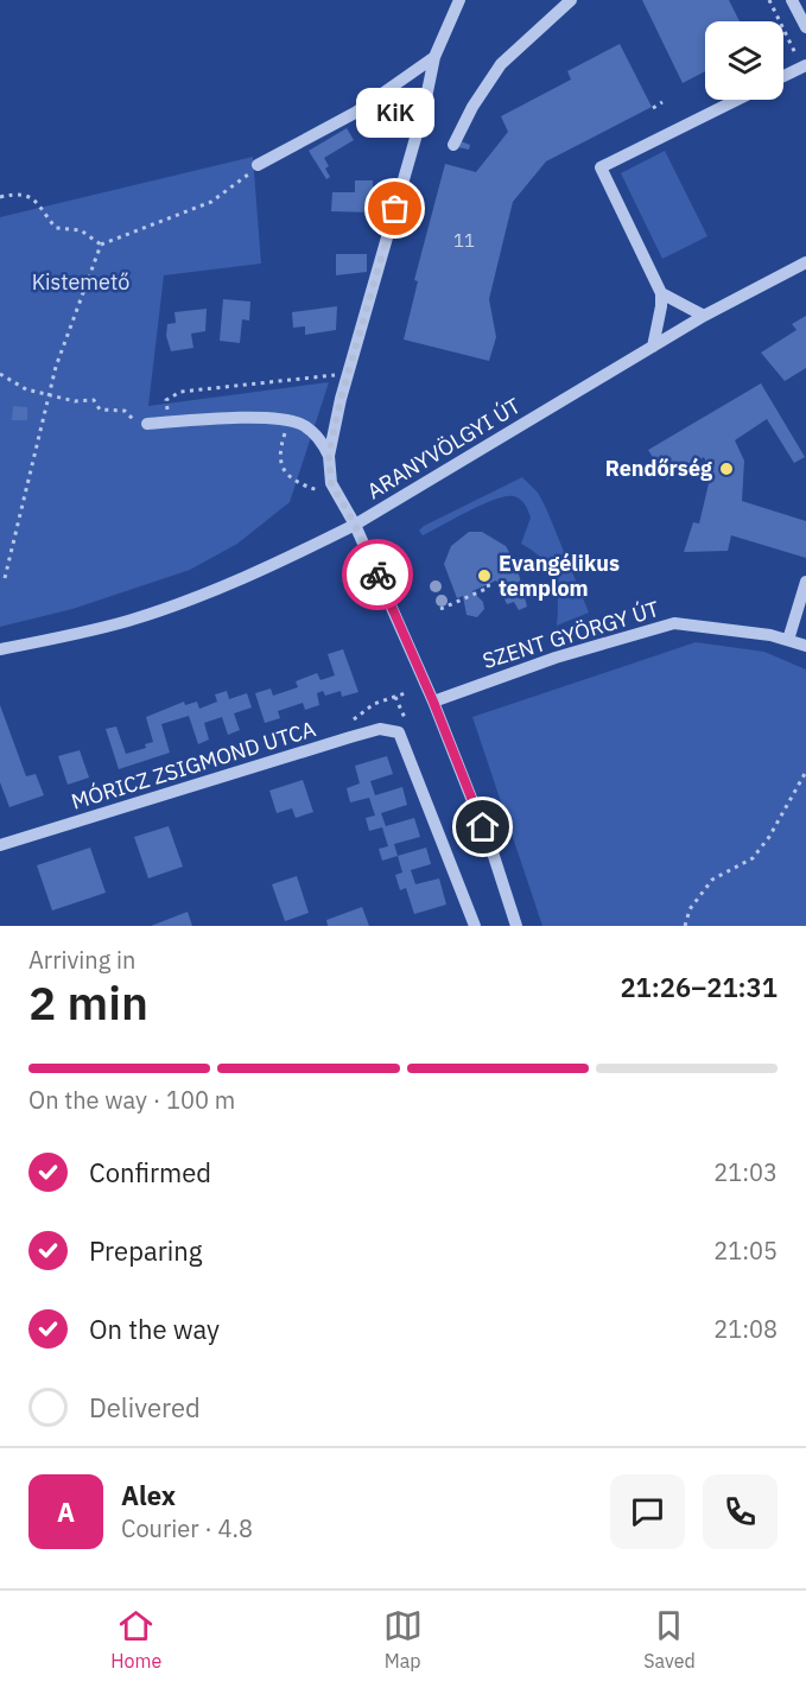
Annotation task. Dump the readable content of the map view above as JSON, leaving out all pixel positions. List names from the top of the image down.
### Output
{
  "streets": {
    "street": ["ARANYVÖLGYI ÚT", "SZENT GYÖRGY ÚT", "MÓRICZ ZSIGMOND UTCA"]
  },
  "parks": ["Kistemető"],
  "places": ["KiK", "Rendőrség", "Evangélikus templom"],
  "house_numbers": ["11"],
  "page": {
    "bubble": "KiK",
    "heading": ["2 min", "Arriving in", "21:26–21:31"],
    "panel": ["Alex", "Courier · 4.8"],
    "bar": "On the way · 100 m",
    "list": [
      ["Confirmed", "21:03"],
      ["Preparing", "21:05"],
      ["On the way", "21:08"],
      "Delivered"
    ],
    "round": "A",
    "tabs": ["Home", "Map", "Saved"]
  }
}
